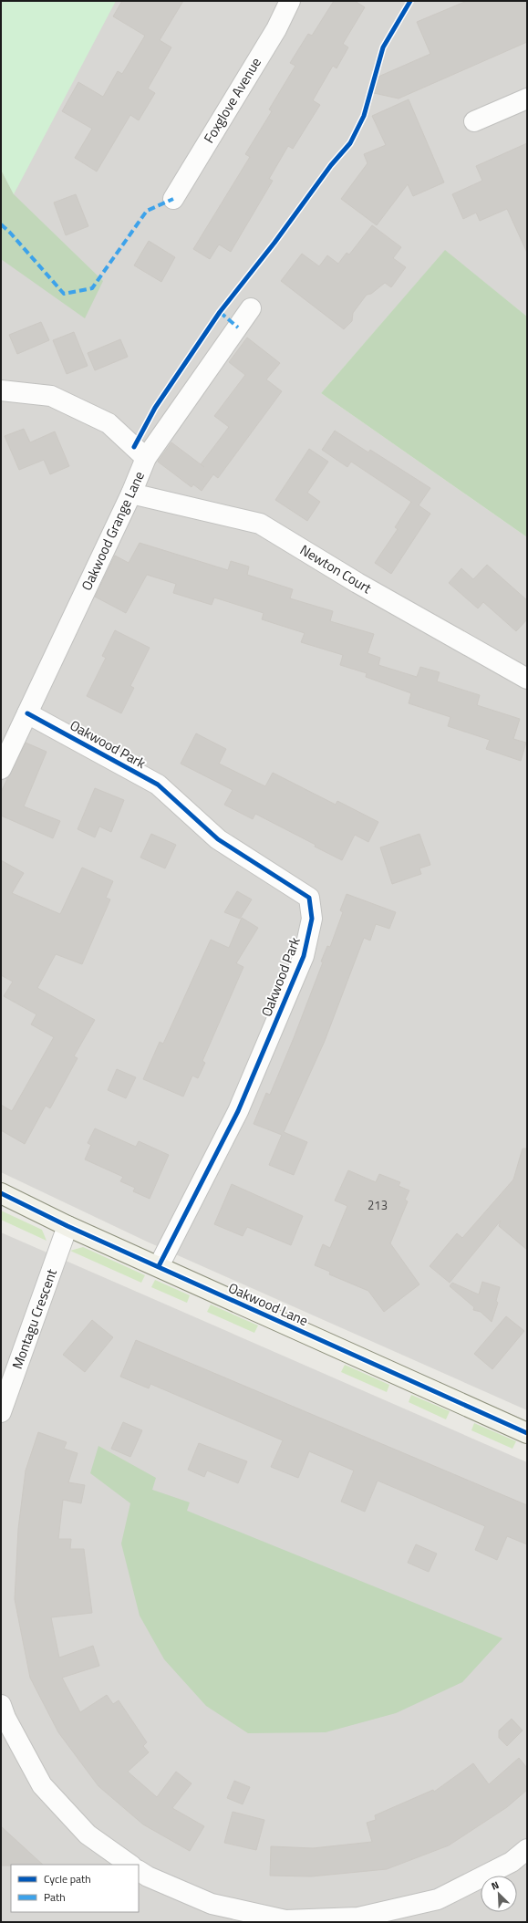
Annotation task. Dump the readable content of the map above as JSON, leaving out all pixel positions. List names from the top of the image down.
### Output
{
  "streets": {
    "street": [
      "Foxglove Avenue",
      "Oakwood Grange Lane",
      "Newton Court",
      "Oakwood Park",
      "Oakwood Lane",
      "Montagu Crescent"
    ]
  },
  "crossings": [
    ["Oakwood Grange Lane", "Newton Court"],
    ["Oakwood Grange Lane", "Oakwood Park"],
    ["Oakwood Park", "Oakwood Lane"],
    ["Oakwood Lane", "Montagu Crescent"]
  ],
  "house_numbers": ["213"],
  "legend": ["Cycle path", "Path"],
  "north": "top left"
}
